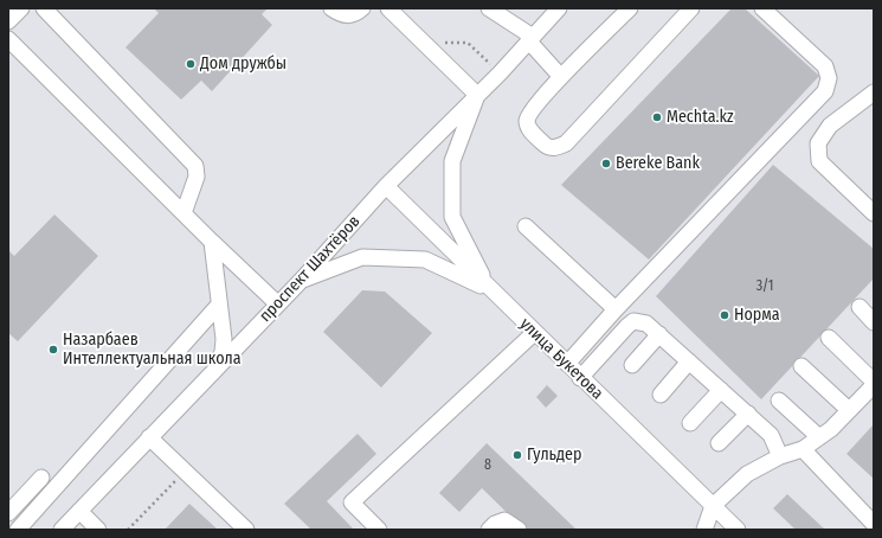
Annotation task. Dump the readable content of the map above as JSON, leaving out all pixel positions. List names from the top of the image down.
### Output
{
  "streets": {
    "street": ["проспект Шахтёров", "улица Букетова"]
  },
  "crossings": [
    ["проспект Шахтёров", "улица Букетова"]
  ],
  "places": [
    "Дом дружбы",
    "Mechta.kz",
    "Bereke Bank",
    "Норма",
    "Назарбаев Интеллектуальная школа",
    "Гульдер"
  ],
  "house_numbers": ["3/1", "8"]
}
